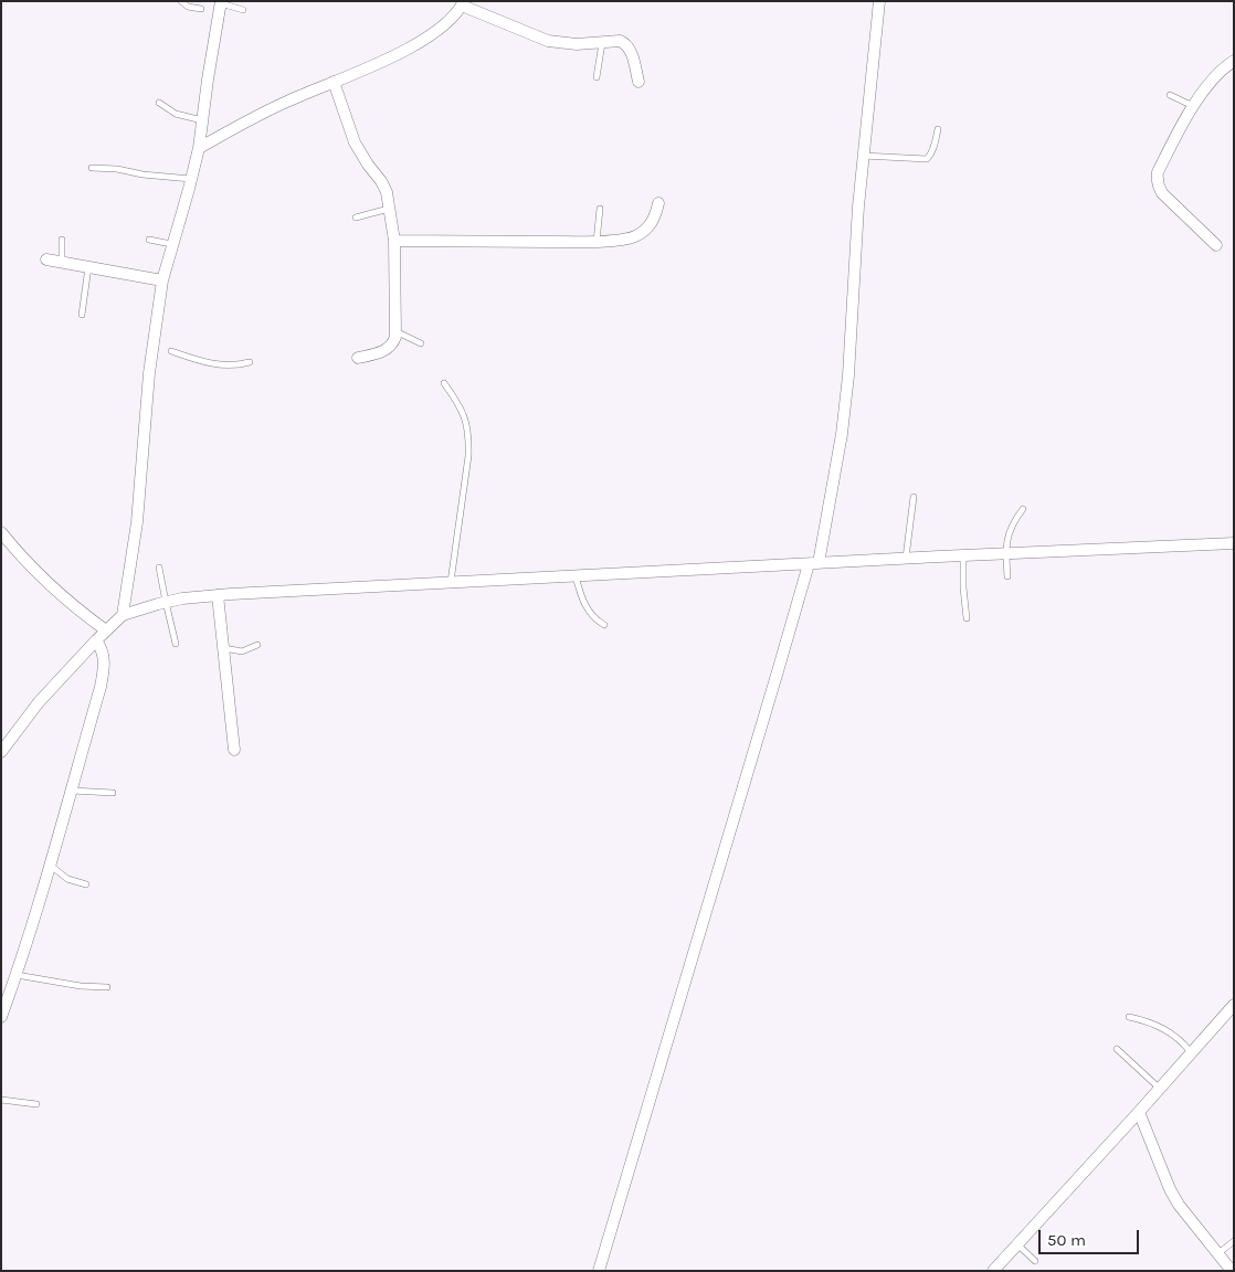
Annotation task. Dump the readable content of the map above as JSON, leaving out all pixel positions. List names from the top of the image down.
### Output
{
  "scale_bar": "50 m"
}
